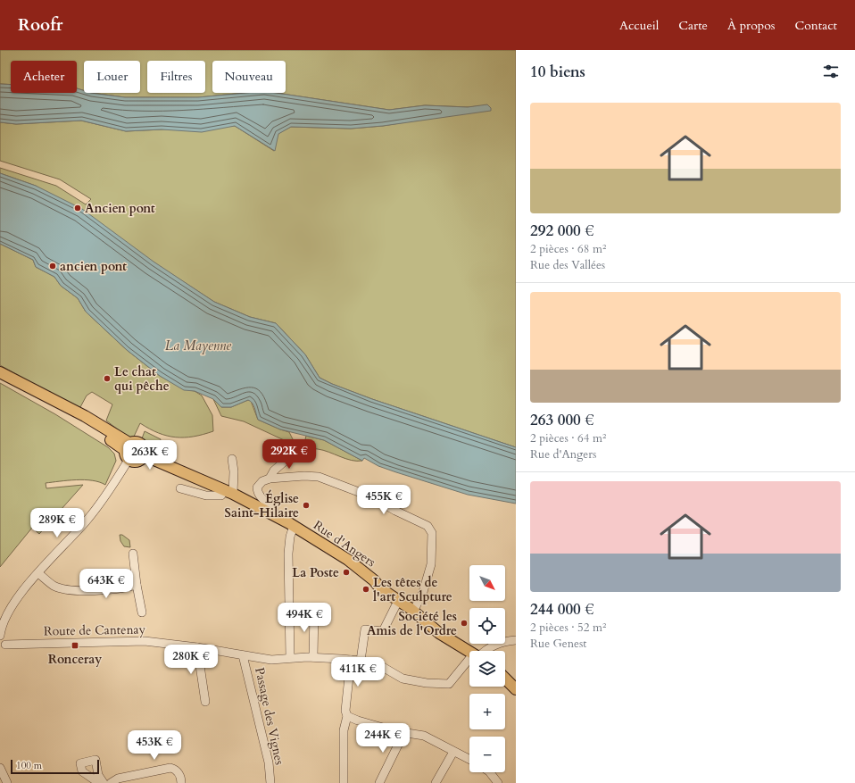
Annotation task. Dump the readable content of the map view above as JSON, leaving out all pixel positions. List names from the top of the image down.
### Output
{
  "streets": {
    "main road": ["Rue d'Angers"],
    "street": ["Route de Cantenay", "Passage des Vignes"]
  },
  "crossings": [
    ["Route de Cantenay", "Passage des Vignes"]
  ],
  "water": ["La Mayenne"],
  "places": {
    "other": [
      "Ancien pont",
      "ancien pont",
      "Le chat qui pêche",
      "Église Saint-Hilaire",
      "La Poste",
      "Les têtes de l'art Sculpture",
      "Société les Amis de l'Ordre"
    ],
    "transit": ["Ronceray"]
  },
  "scale_bar": "100 m",
  "north": "bottom right",
  "page": {
    "header": "Roofr",
    "nav": [
      "Accueil",
      "Carte",
      "À propos",
      "Contact"
    ],
    "heading": "10 biens",
    "chip": [
      "Acheter",
      "Louer",
      "Filtres",
      "Nouveau"
    ],
    "list": [
      {
        "name": "292 000 €",
        "note": "2 pièces · 68 m² · Rue des Vallées"
      },
      {
        "name": "263 000 €",
        "note": "2 pièces · 64 m² · Rue d'Angers"
      },
      {
        "name": "244 000 €",
        "note": "2 pièces · 52 m² · Rue Genest"
      }
    ],
    "price": [
      "292K €",
      "263K €",
      "455K €",
      "289K €",
      "643K €",
      "494K €",
      "280K €",
      "411K €",
      "244K €",
      "453K €"
    ],
    "map_buttons": ["+", "−"],
    "scale": "100 m"
  }
}
